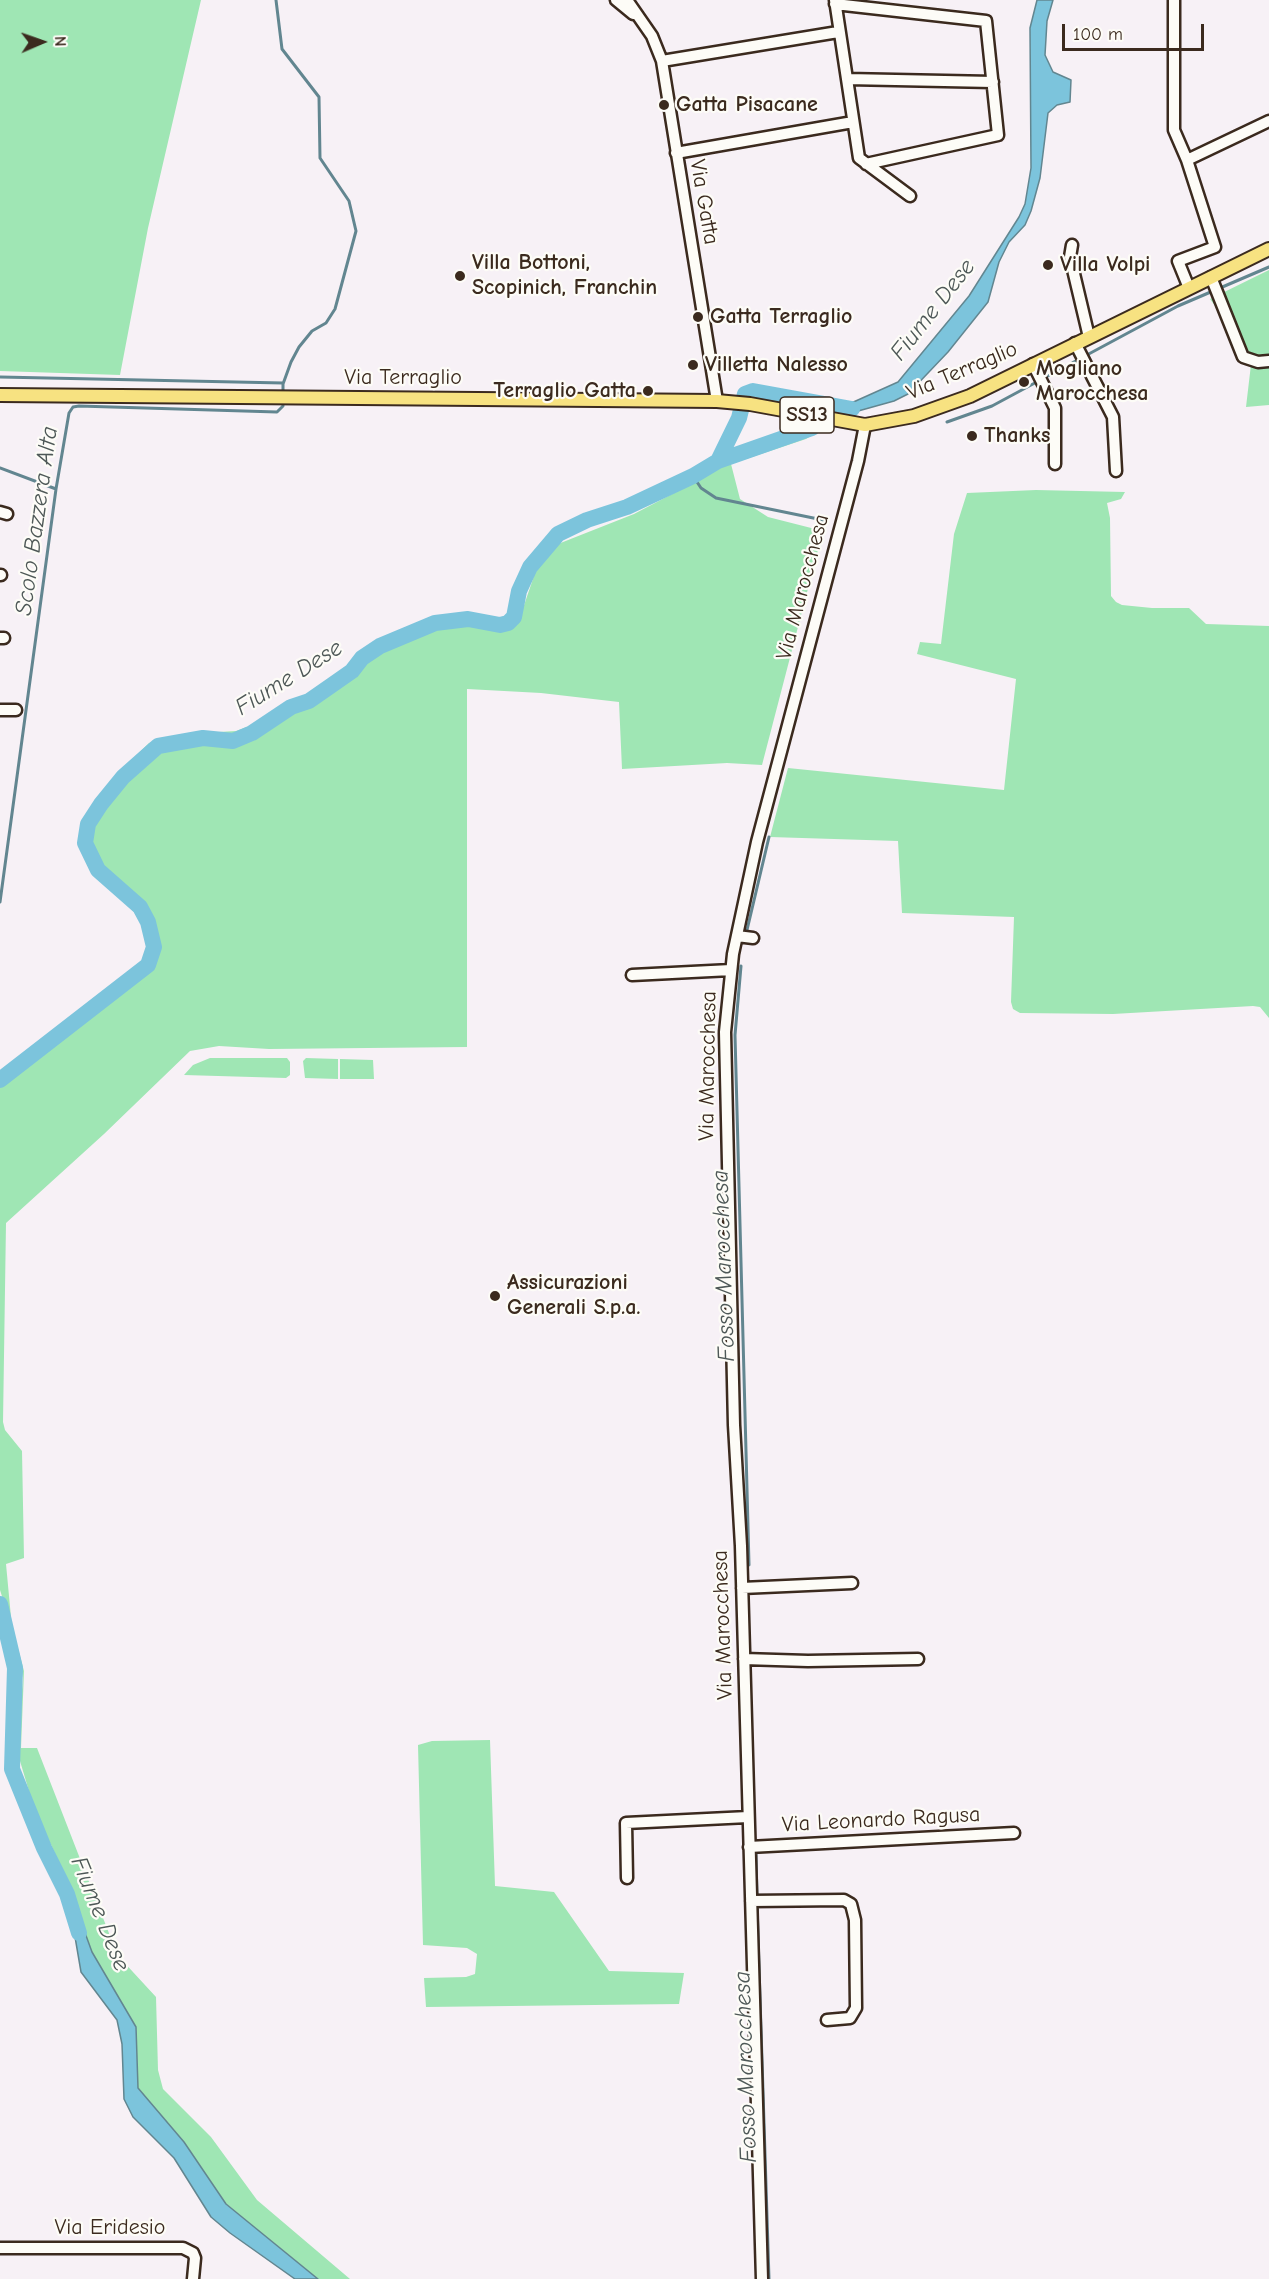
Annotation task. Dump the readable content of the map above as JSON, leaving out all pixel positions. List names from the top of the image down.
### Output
{
  "streets": {
    "main road": ["Via Terraglio", "SS13"],
    "street": [
      "Via Gatta",
      "Via Marocchesa",
      "Via Leonardo Ragusa",
      "Via Eridesio"
    ]
  },
  "crossings": [
    ["Via Gatta", "Via Terraglio"],
    ["Via Terraglio", "Via Marocchesa"],
    ["Via Marocchesa", "Via Leonardo Ragusa"]
  ],
  "water": ["Fiume Dese", "Scolo Bazzera Alta", "Fosso Marocchesa"],
  "places": [
    "Gatta Pisacane",
    "Villa Volpi",
    "Villa Bottoni, Scopinich, Franchin",
    "Gatta Terraglio",
    "Villetta Nalesso",
    "Mogliano Marocchesa",
    "Terraglio Gatta",
    "Thanks",
    "Assicurazioni Generali S.p.a."
  ],
  "scale_bar": "100 m",
  "north": "right"
}
